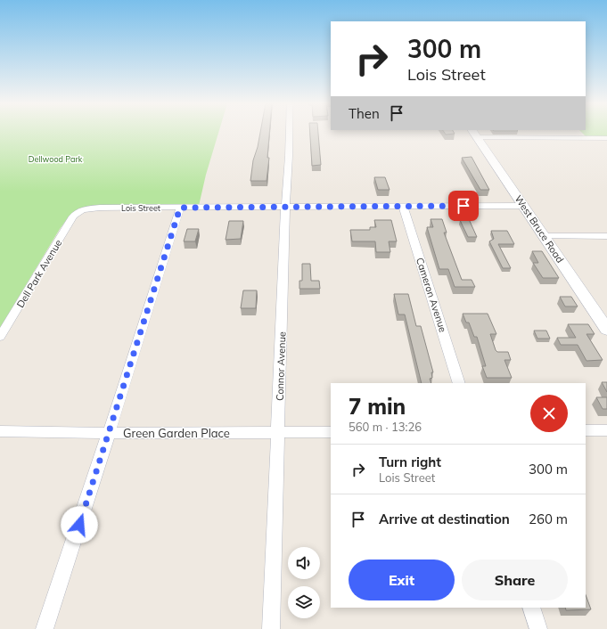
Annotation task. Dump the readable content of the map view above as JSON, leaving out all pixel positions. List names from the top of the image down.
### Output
{
  "streets": {
    "street": [
      "Lois Street",
      "West Bruce Road",
      "Dell Park Avenue",
      "Cameron Avenue",
      "Connor Avenue",
      "Green Garden Place"
    ]
  },
  "crossings": [
    ["Lois Street", "West Bruce Road"],
    ["Lois Street", "Dell Park Avenue"],
    ["Lois Street", "Cameron Avenue"],
    ["Lois Street", "Connor Avenue"],
    ["Connor Avenue", "Green Garden Place"]
  ],
  "parks": ["Dellwood Park"],
  "page": {
    "turn": ["300 m", "Lois Street"],
    "then": "Then",
    "heading": ["7 min", "560 m · 13:26"],
    "list": [
      {
        "name": "Turn right",
        "note": "Lois Street",
        "value": "300 m"
      },
      {
        "name": "Arrive at destination",
        "value": "260 m"
      }
    ],
    "buttons": ["Exit", "Share"]
  }
}
